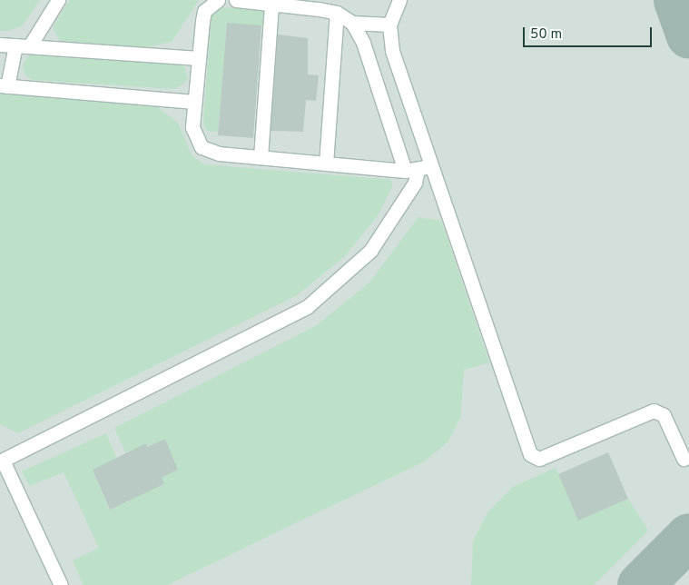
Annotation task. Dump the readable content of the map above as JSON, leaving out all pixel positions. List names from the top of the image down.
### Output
{
  "scale_bar": "50 m"
}
